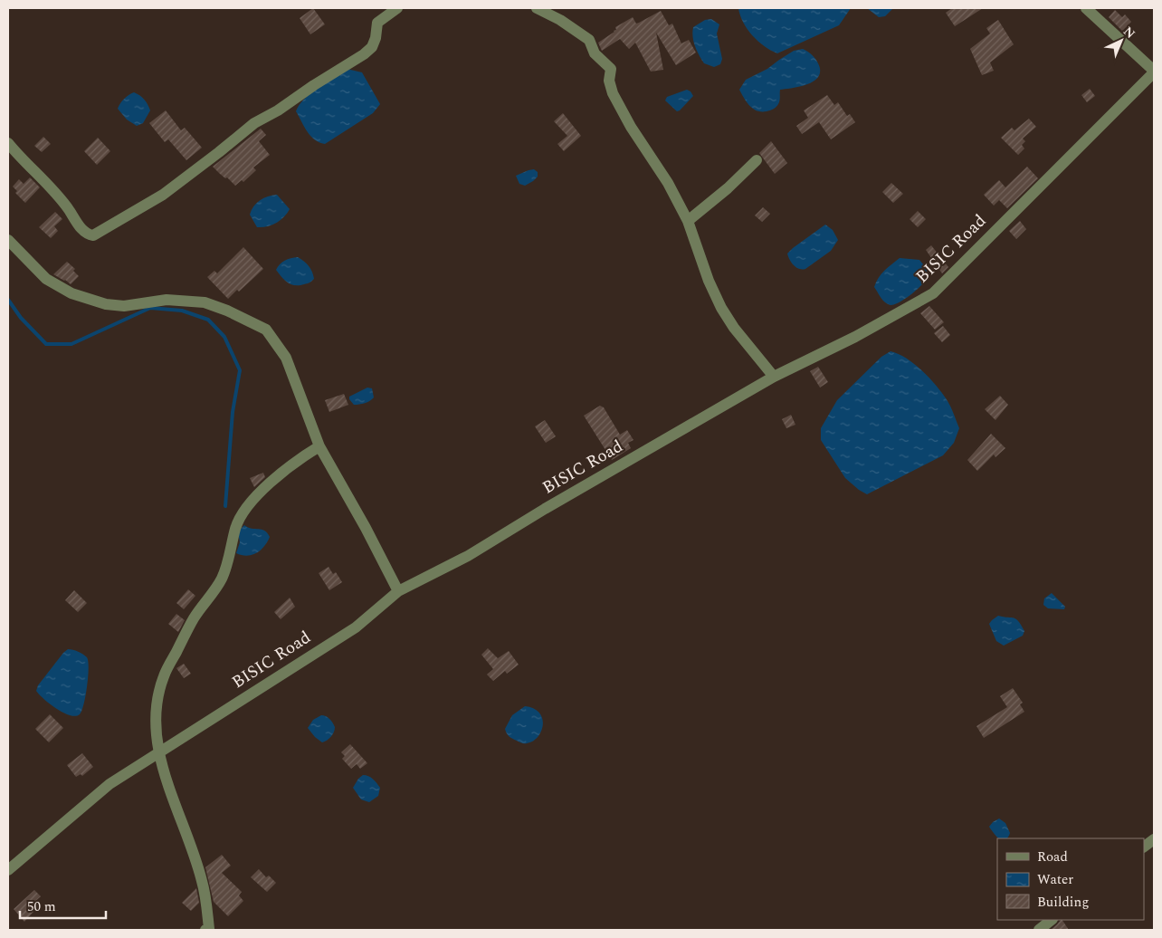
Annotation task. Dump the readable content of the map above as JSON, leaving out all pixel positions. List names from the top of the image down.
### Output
{
  "streets": {
    "street": ["BISIC Road"]
  },
  "legend": ["Road", "Water", "Building"],
  "scale_bar": "50 m",
  "north": "top right"
}
